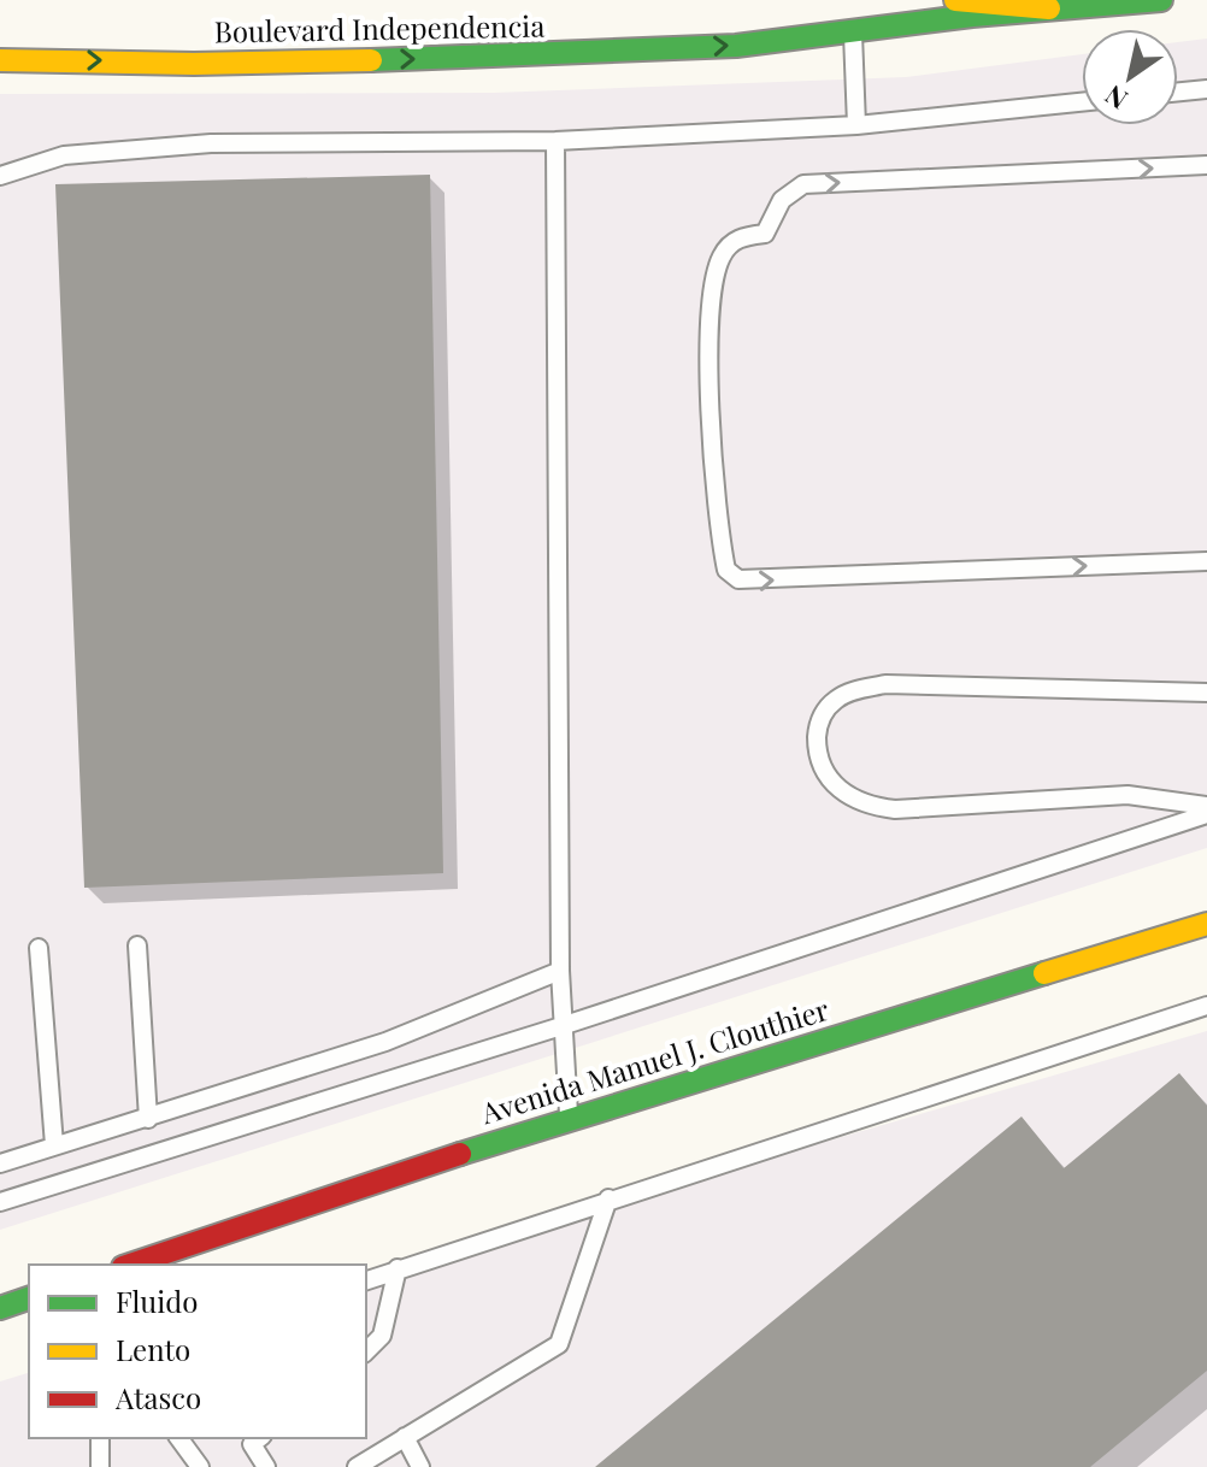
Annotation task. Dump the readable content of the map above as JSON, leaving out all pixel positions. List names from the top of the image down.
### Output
{
  "streets": {
    "main road": ["Boulevard Independencia", "Avenida Manuel J. Clouthier"]
  },
  "one_way": ["Boulevard Independencia"],
  "legend": ["Fluido", "Lento", "Atasco"],
  "north": "bottom left"
}
